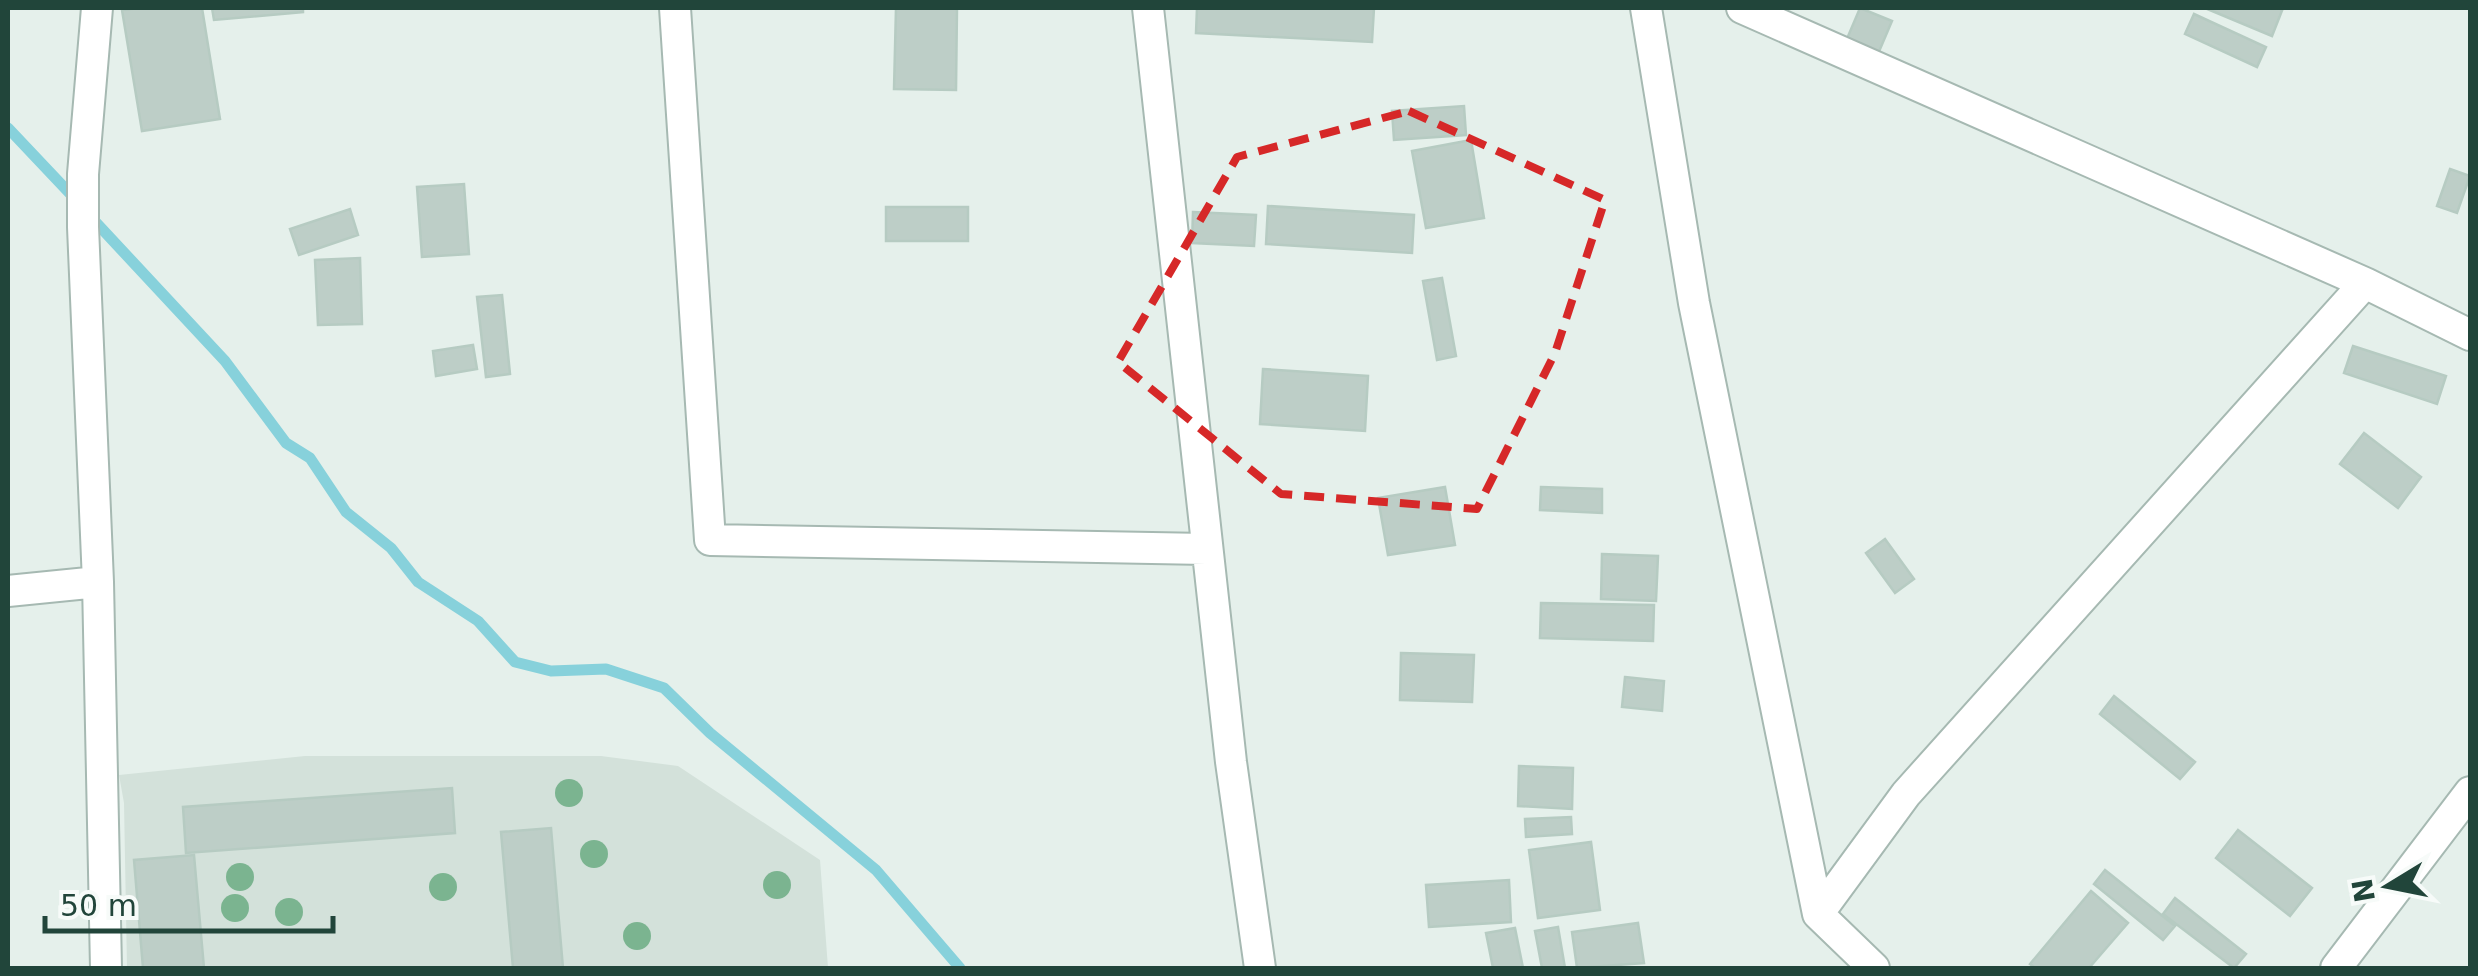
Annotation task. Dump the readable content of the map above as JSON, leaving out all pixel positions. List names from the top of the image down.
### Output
{
  "scale_bar": "50 m",
  "north": "left"
}
